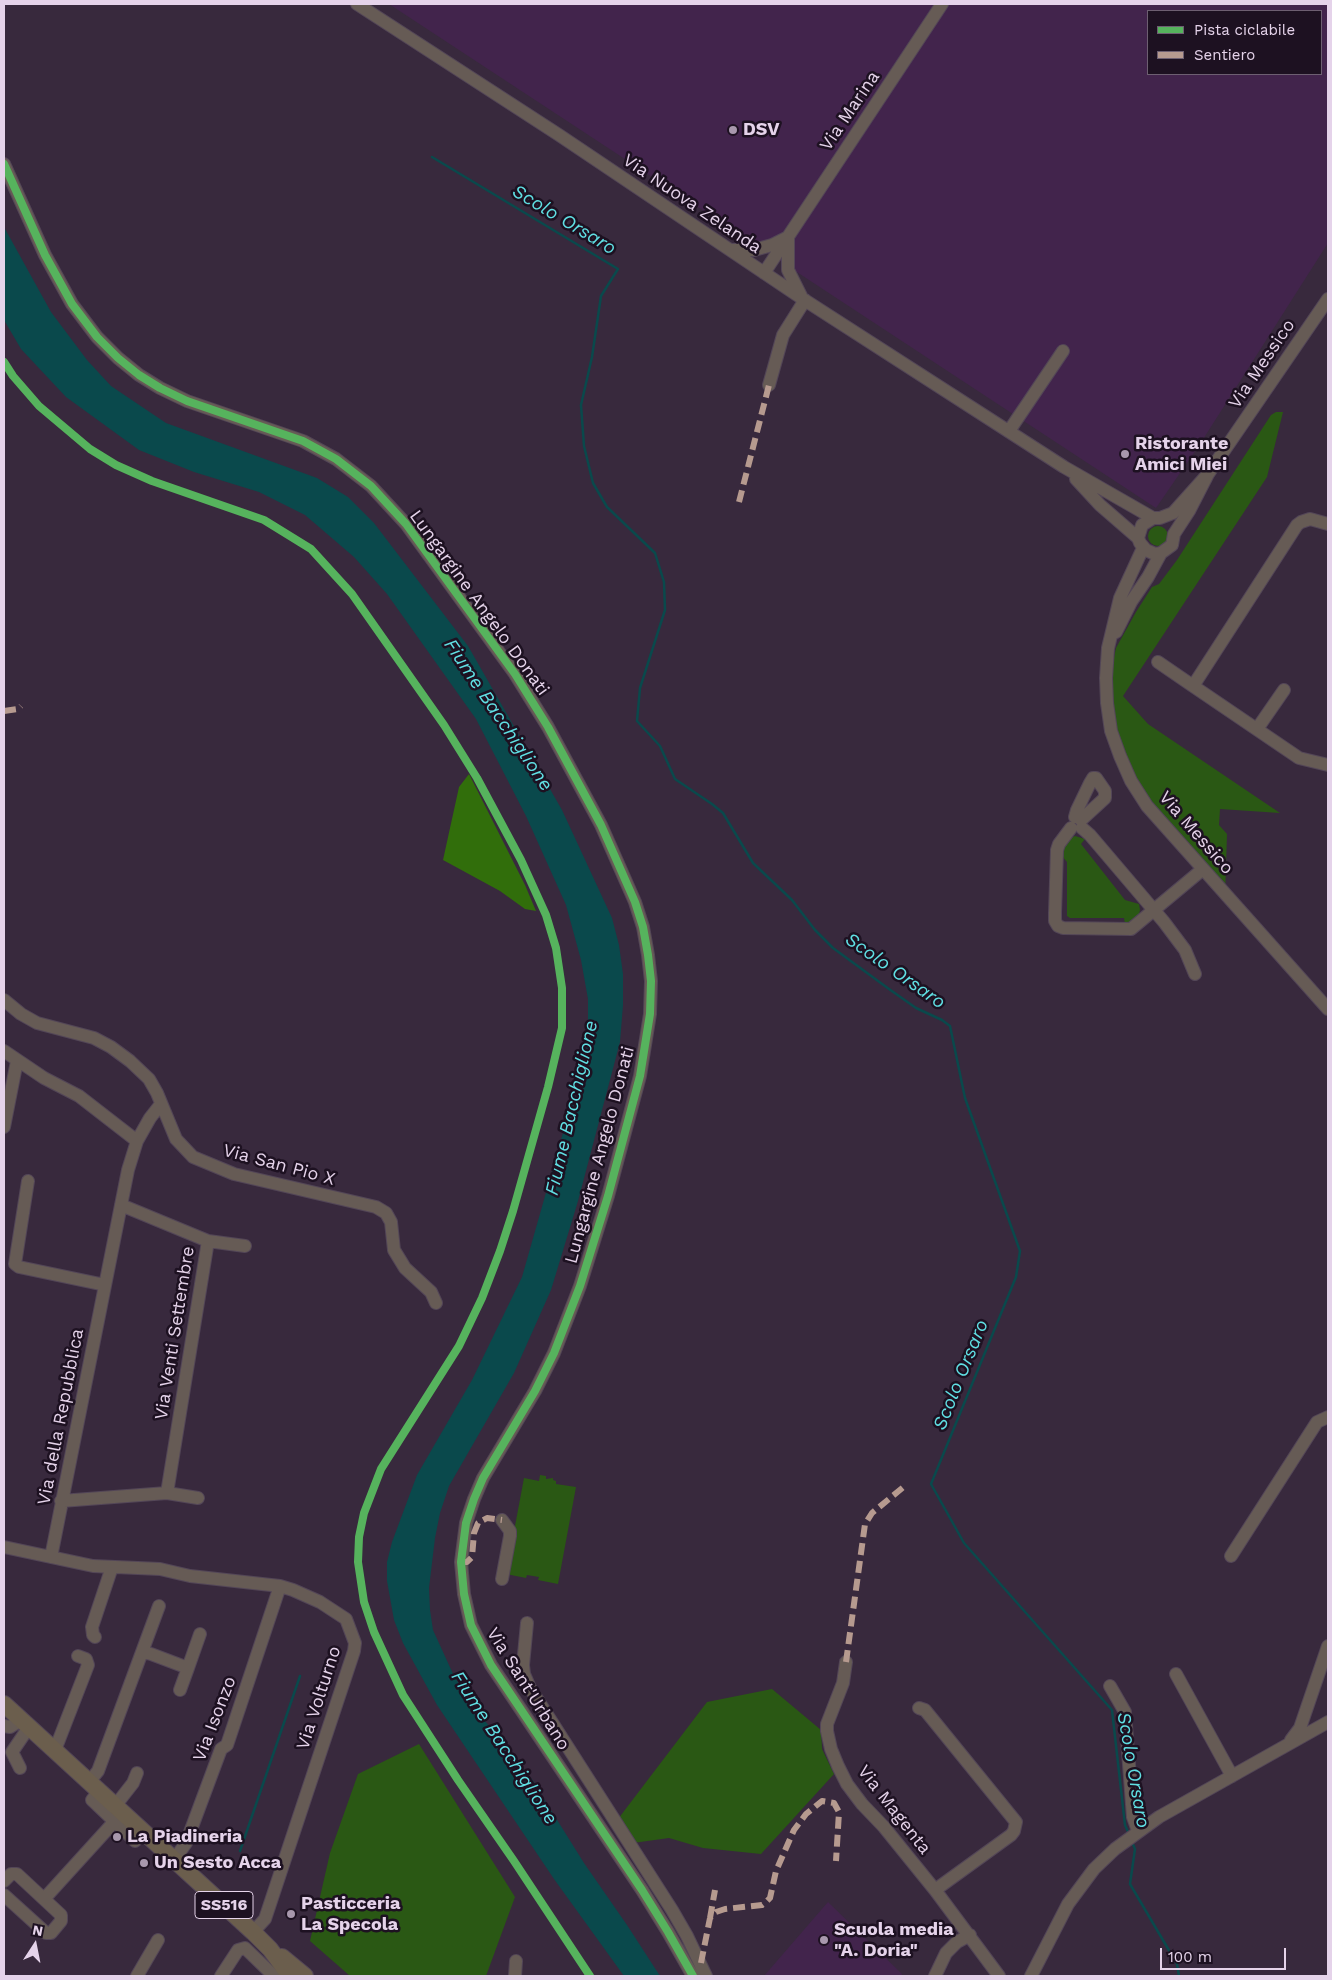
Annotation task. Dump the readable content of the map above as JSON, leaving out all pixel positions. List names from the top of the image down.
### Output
{
  "streets": {
    "main road": ["SS516"],
    "street": [
      "Via Marina",
      "Via Nuova Zelanda",
      "Via Messico",
      "Lungargine Angelo Donati",
      "Via San Pio X",
      "Via Venti Settembre",
      "Via della Repubblica",
      "Via Sant'Urbano",
      "Via Volturno",
      "Via Isonzo",
      "Via Magenta"
    ]
  },
  "crossings": [
    ["Via Marina", "Via Nuova Zelanda"],
    ["Via Nuova Zelanda", "Via Messico"],
    ["Lungargine Angelo Donati", "Via Sant'Urbano"],
    ["Via San Pio X", "Via della Repubblica"],
    ["Via Venti Settembre", "Via della Repubblica"],
    ["Via della Repubblica", "Via Volturno"],
    ["Via Volturno", "Via Isonzo"],
    ["Via Volturno", "SS516"],
    ["Via Isonzo", "SS516"]
  ],
  "water": ["Scolo Orsaro", "Fiume Bacchiglione"],
  "places": [
    "DSV",
    "Ristorante Amici Miei",
    "La Piadineria",
    "Un Sesto Acca",
    "Pasticceria La Specola",
    "Scuola media \"A. Doria\""
  ],
  "legend": ["Pista ciclabile", "Sentiero"],
  "scale_bar": "100 m",
  "north": "top"
}
